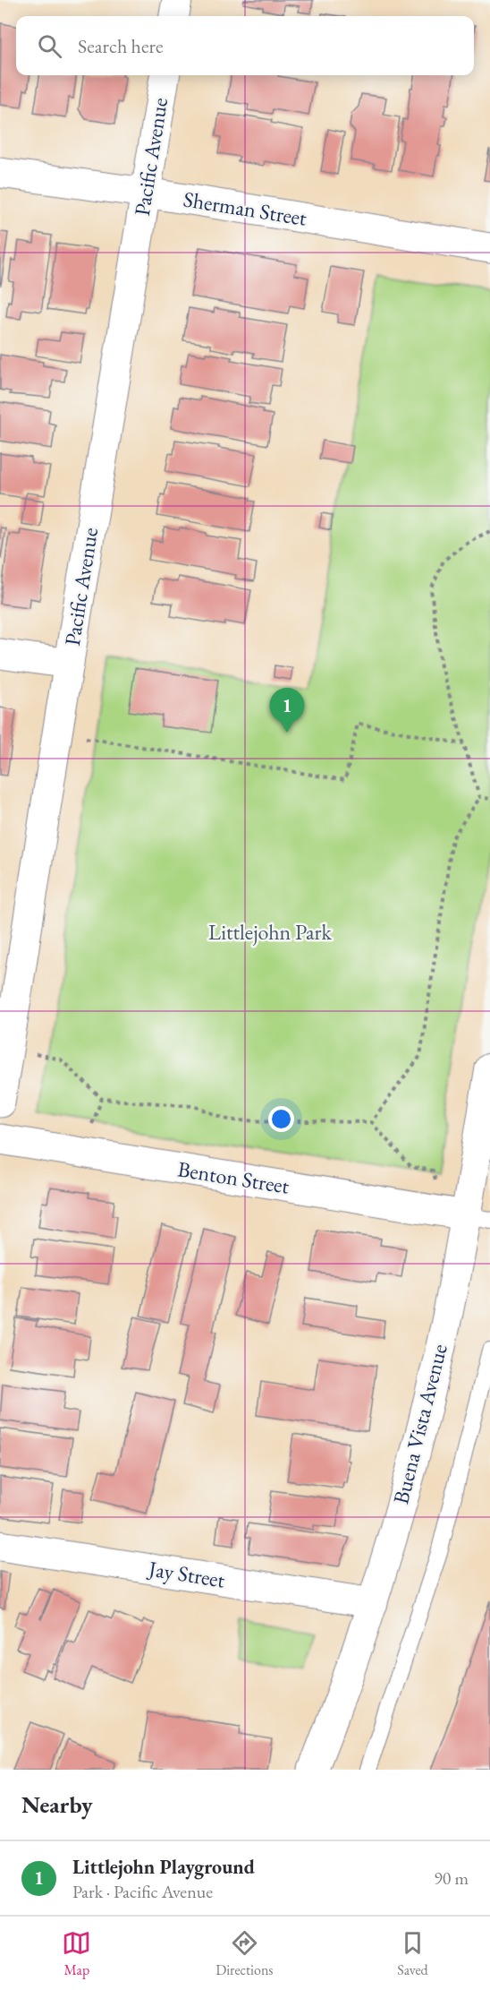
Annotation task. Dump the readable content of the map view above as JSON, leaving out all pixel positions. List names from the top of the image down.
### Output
{
  "streets": {
    "street": [
      "Pacific Avenue",
      "Sherman Street",
      "Benton Street",
      "Buena Vista Avenue",
      "Jay Street"
    ]
  },
  "crossings": [
    ["Pacific Avenue", "Sherman Street"],
    ["Benton Street", "Buena Vista Avenue"],
    ["Buena Vista Avenue", "Jay Street"]
  ],
  "parks": ["Littlejohn Park"],
  "page": {
    "search": "Search here",
    "pins": "1",
    "heading": "Nearby",
    "list": [
      {
        "mark": "1",
        "name": "Littlejohn Playground",
        "note": "Park · Pacific Avenue",
        "value": "90 m"
      }
    ],
    "nav": ["Map", "Directions", "Saved"]
  }
}
